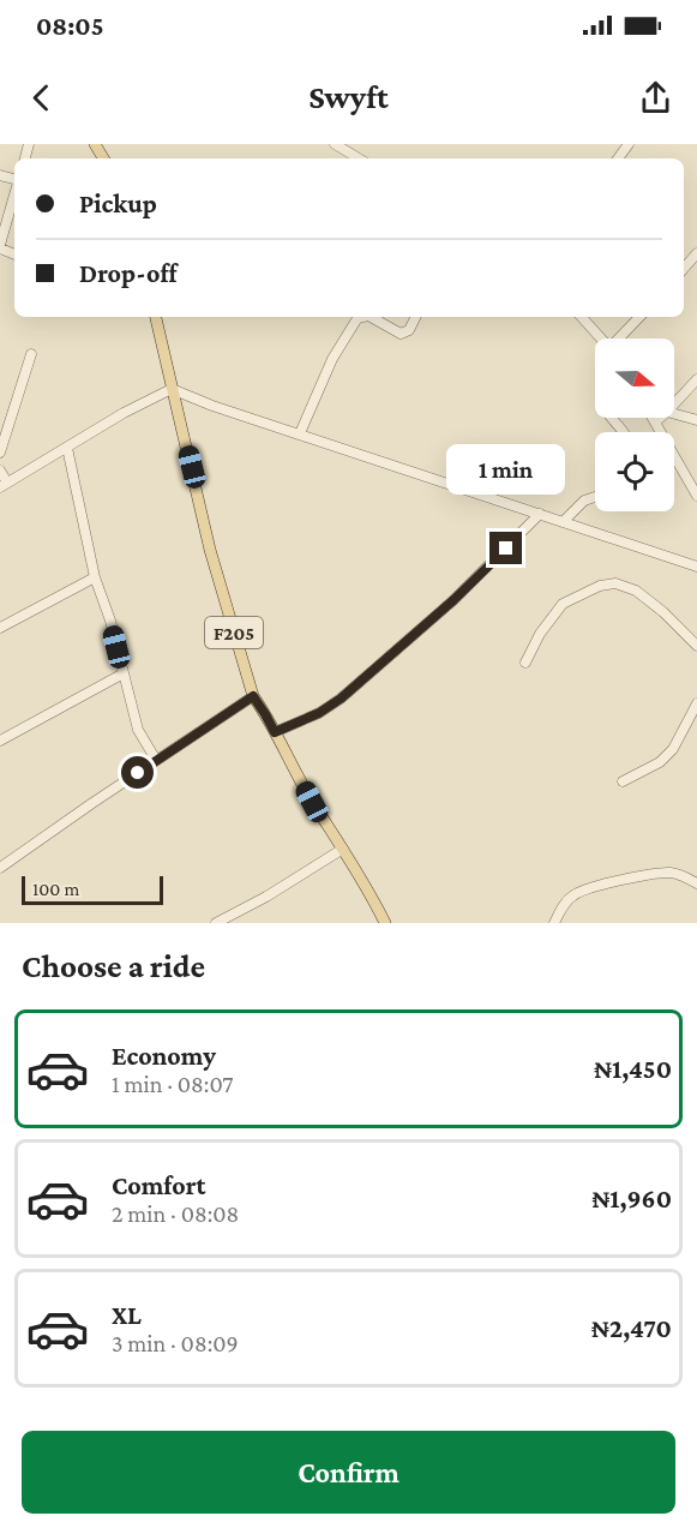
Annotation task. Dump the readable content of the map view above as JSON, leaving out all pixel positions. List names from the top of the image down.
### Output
{
  "streets": {
    "main road": ["F205"]
  },
  "scale_bar": "100 m",
  "north": "right",
  "page": {
    "status": "08:05",
    "header": "Swyft",
    "banner": ["Pickup", "Drop-off"],
    "bubble": "1 min",
    "scale": "100 m",
    "heading": "Choose a ride",
    "list": [
      {
        "name": "Economy",
        "note": "1 min · 08:07",
        "value": "₦1,450"
      },
      {
        "name": "Comfort",
        "note": "2 min · 08:08",
        "value": "₦1,960"
      },
      {
        "name": "XL",
        "note": "3 min · 08:09",
        "value": "₦2,470"
      }
    ],
    "buttons": "Confirm"
  }
}
